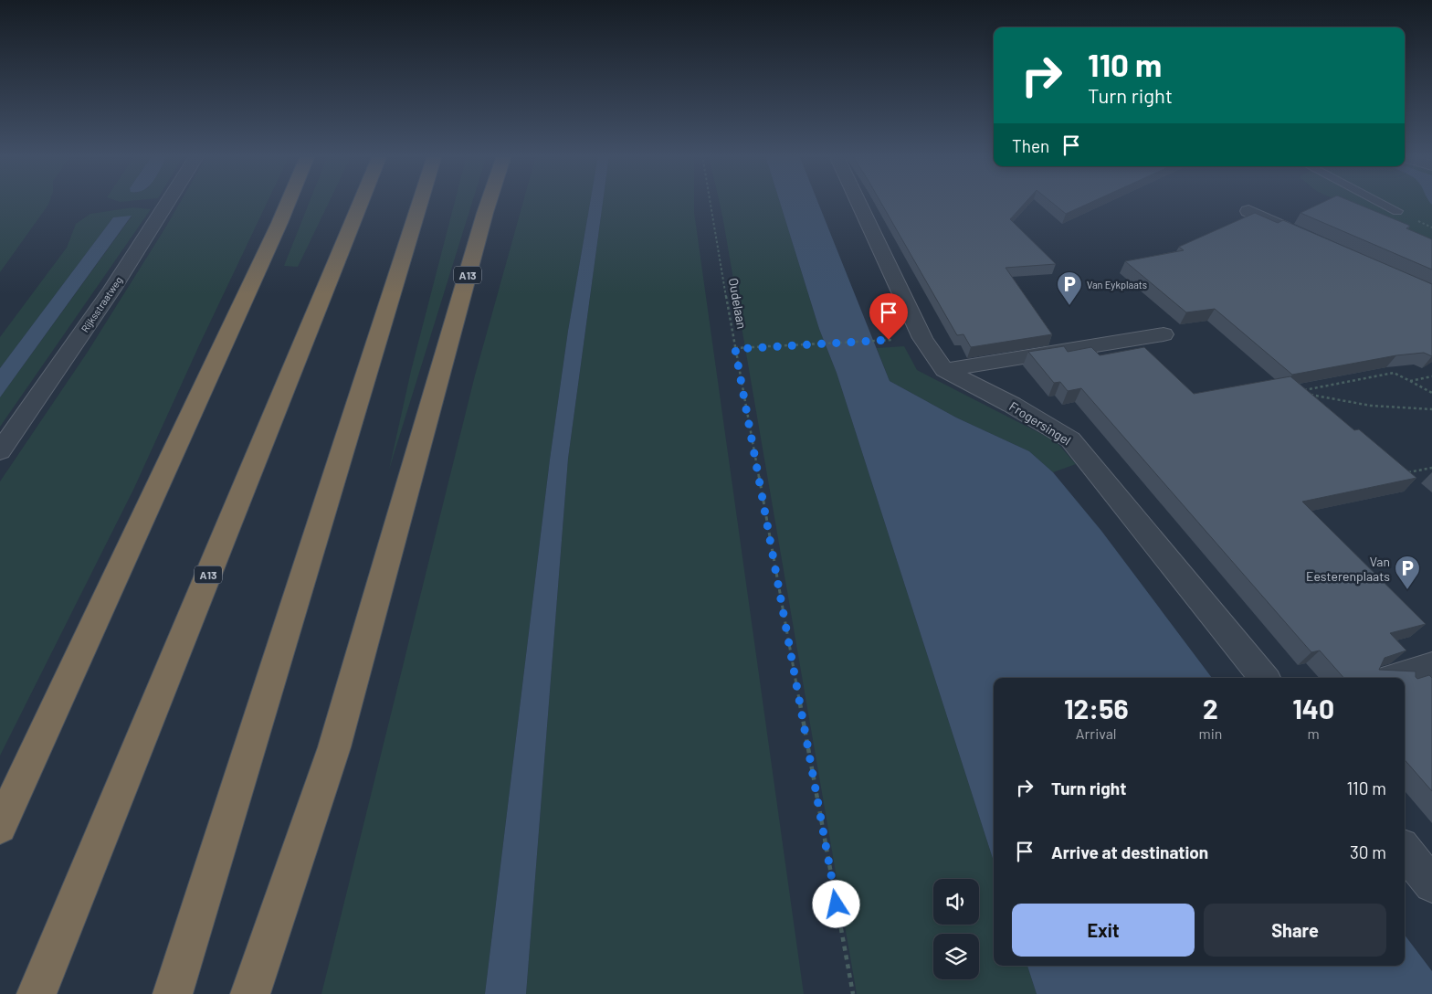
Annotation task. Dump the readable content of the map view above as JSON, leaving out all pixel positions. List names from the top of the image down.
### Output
{
  "streets": {
    "highway": ["A13"],
    "street": ["Rijksstraatweg", "Frogersingel"],
    "path": ["Oudelaan"]
  },
  "places": {
    "parking": ["Van Eykplaats", "Van Eesterenplaats"]
  },
  "page": {
    "turn": ["110 m", "Turn right"],
    "then": "Then",
    "eta": [
      "12:56",
      "Arrival",
      "2",
      "min",
      "140",
      "m"
    ],
    "list": [
      {
        "name": "Turn right",
        "value": "110 m"
      },
      {
        "name": "Arrive at destination",
        "value": "30 m"
      }
    ],
    "buttons": ["Exit", "Share"]
  }
}
